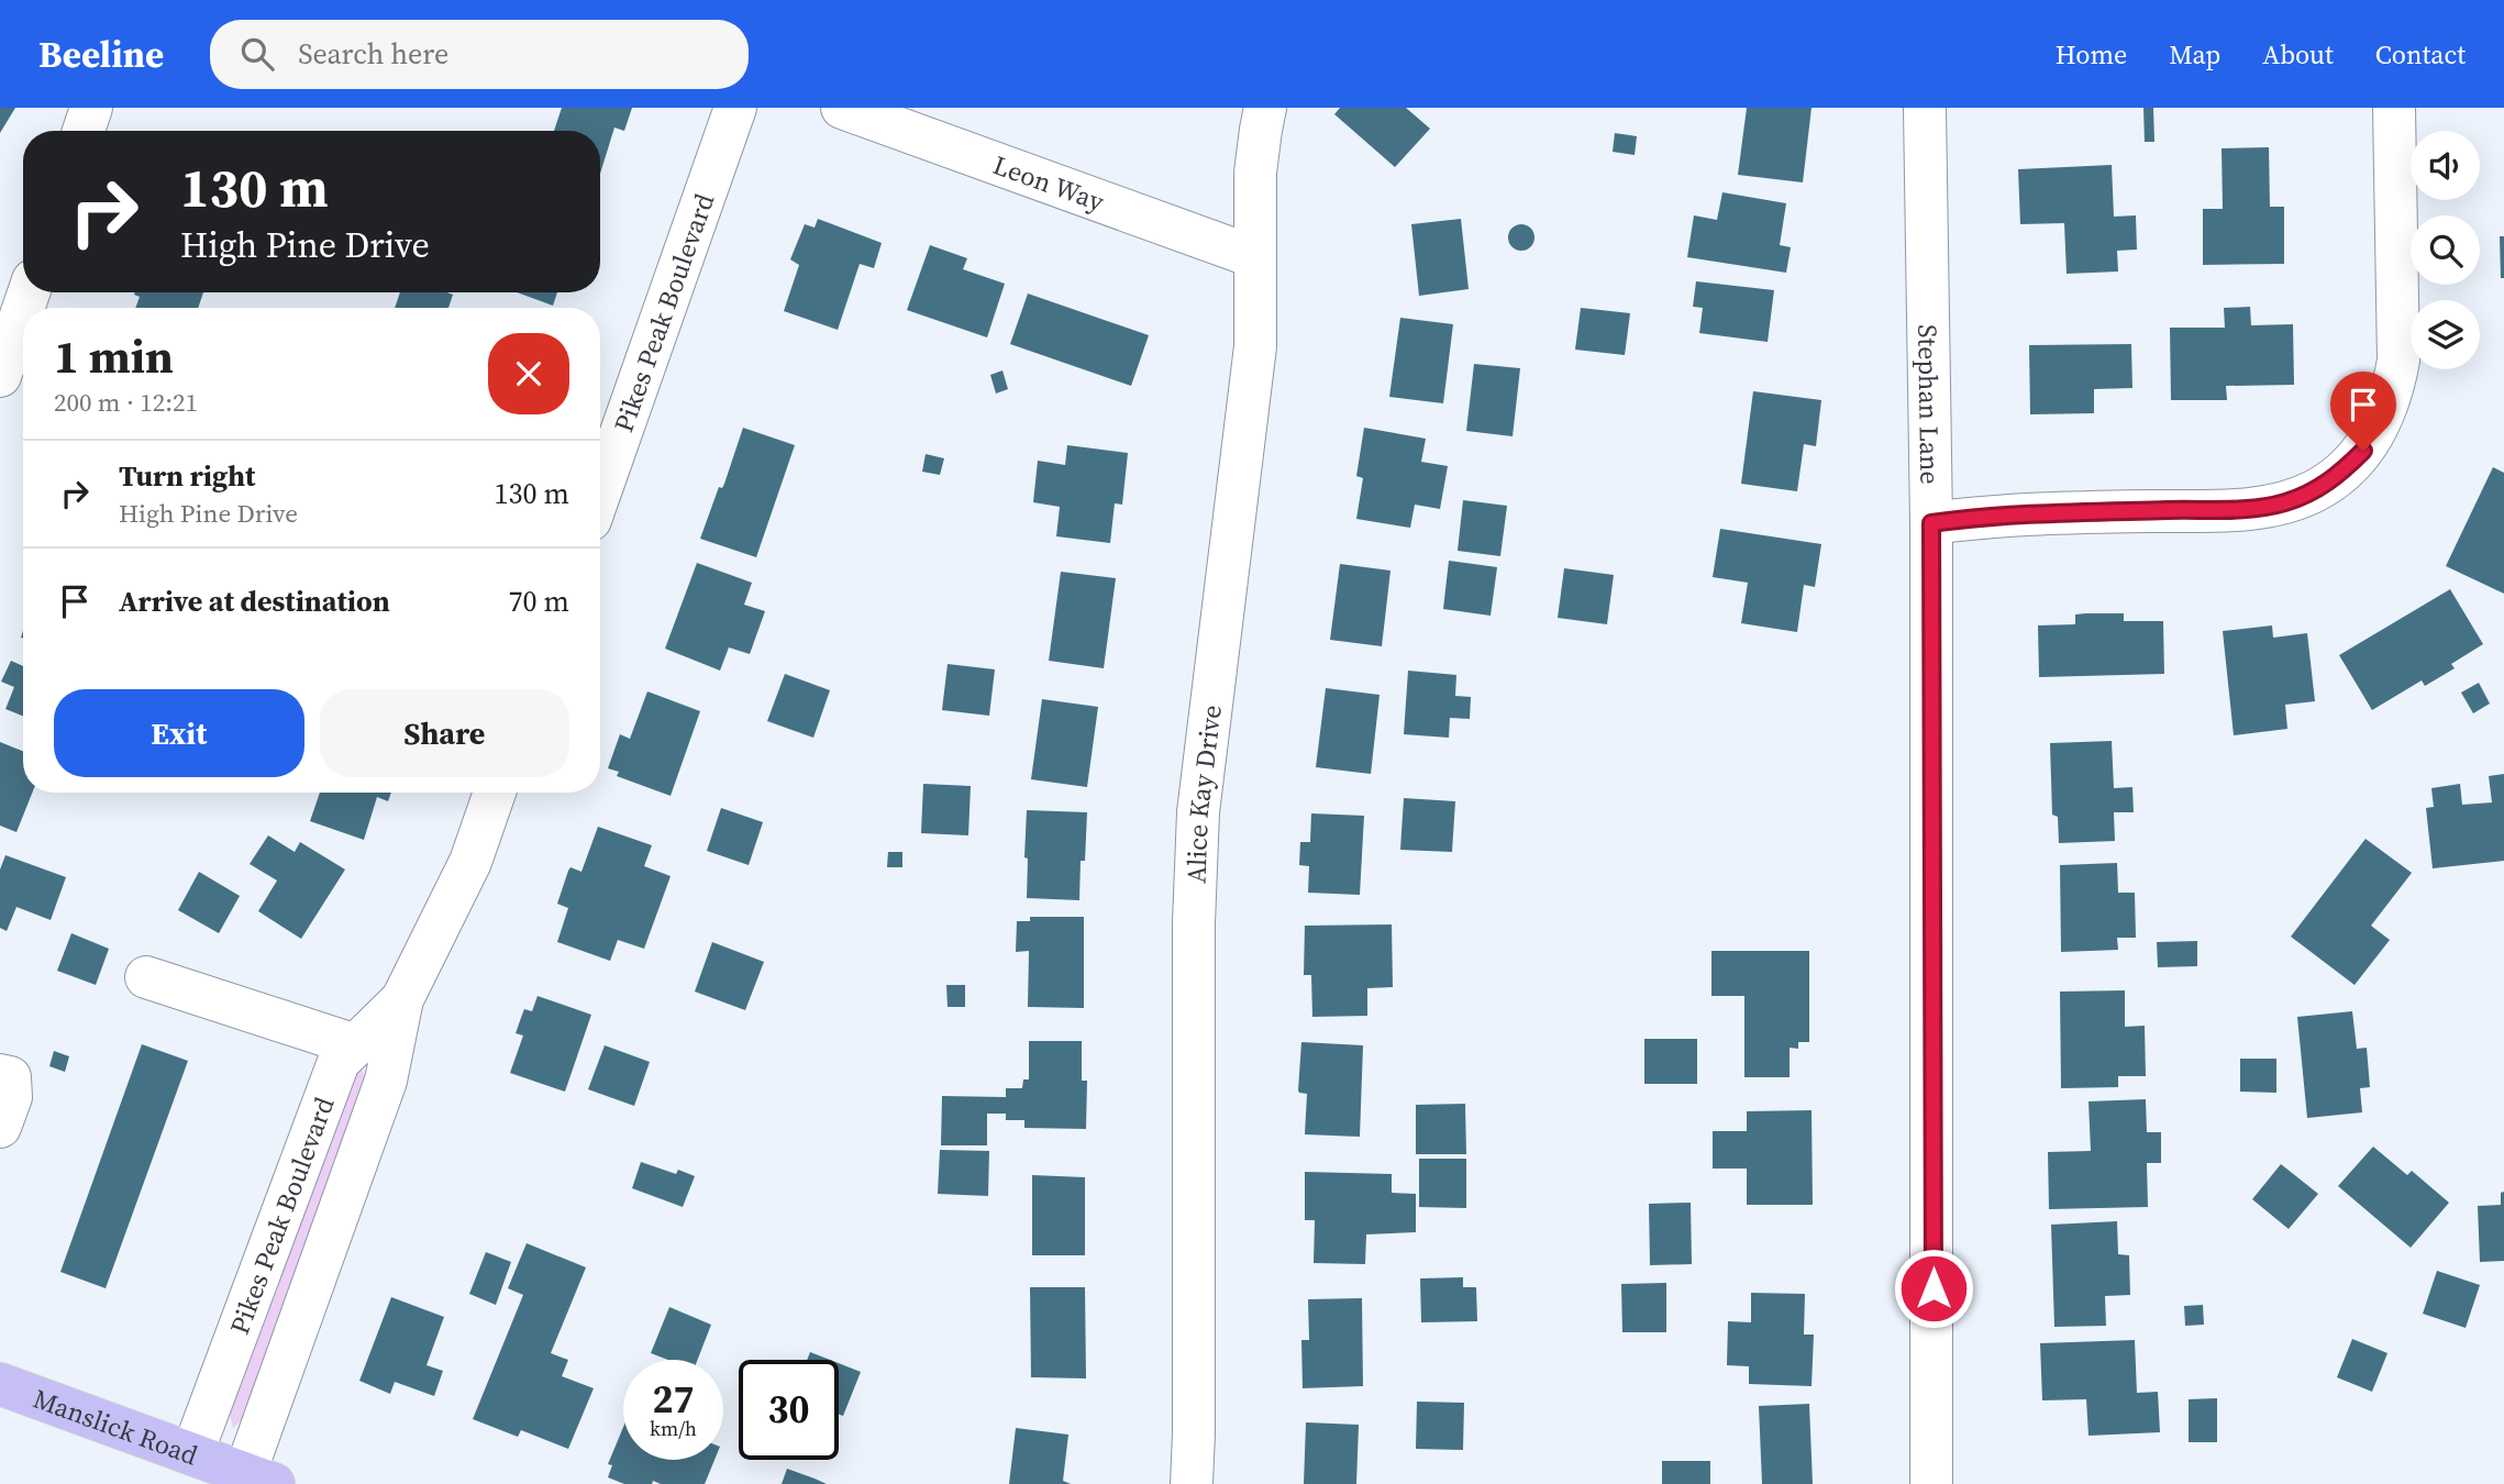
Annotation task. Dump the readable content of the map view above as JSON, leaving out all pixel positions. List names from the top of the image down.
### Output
{
  "streets": {
    "main road": ["Manslick Road"],
    "street": [
      "Leon Way",
      "Pikes Peak Boulevard",
      "Stephan Lane",
      "Alice Kay Drive"
    ]
  },
  "crossings": [
    ["Leon Way", "Alice Kay Drive"],
    ["Pikes Peak Boulevard", "Manslick Road"]
  ],
  "page": {
    "header": "Beeline",
    "search": "Search here",
    "nav": [
      "Home",
      "Map",
      "About",
      "Contact"
    ],
    "turn": ["130 m", "High Pine Drive"],
    "heading": ["1 min", "200 m · 12:21"],
    "list": [
      {
        "name": "Turn right",
        "note": "High Pine Drive",
        "value": "130 m"
      },
      {
        "name": "Arrive at destination",
        "value": "70 m"
      }
    ],
    "buttons": ["Exit", "Share"],
    "speed": "27 km/h",
    "limit": "30"
  }
}
